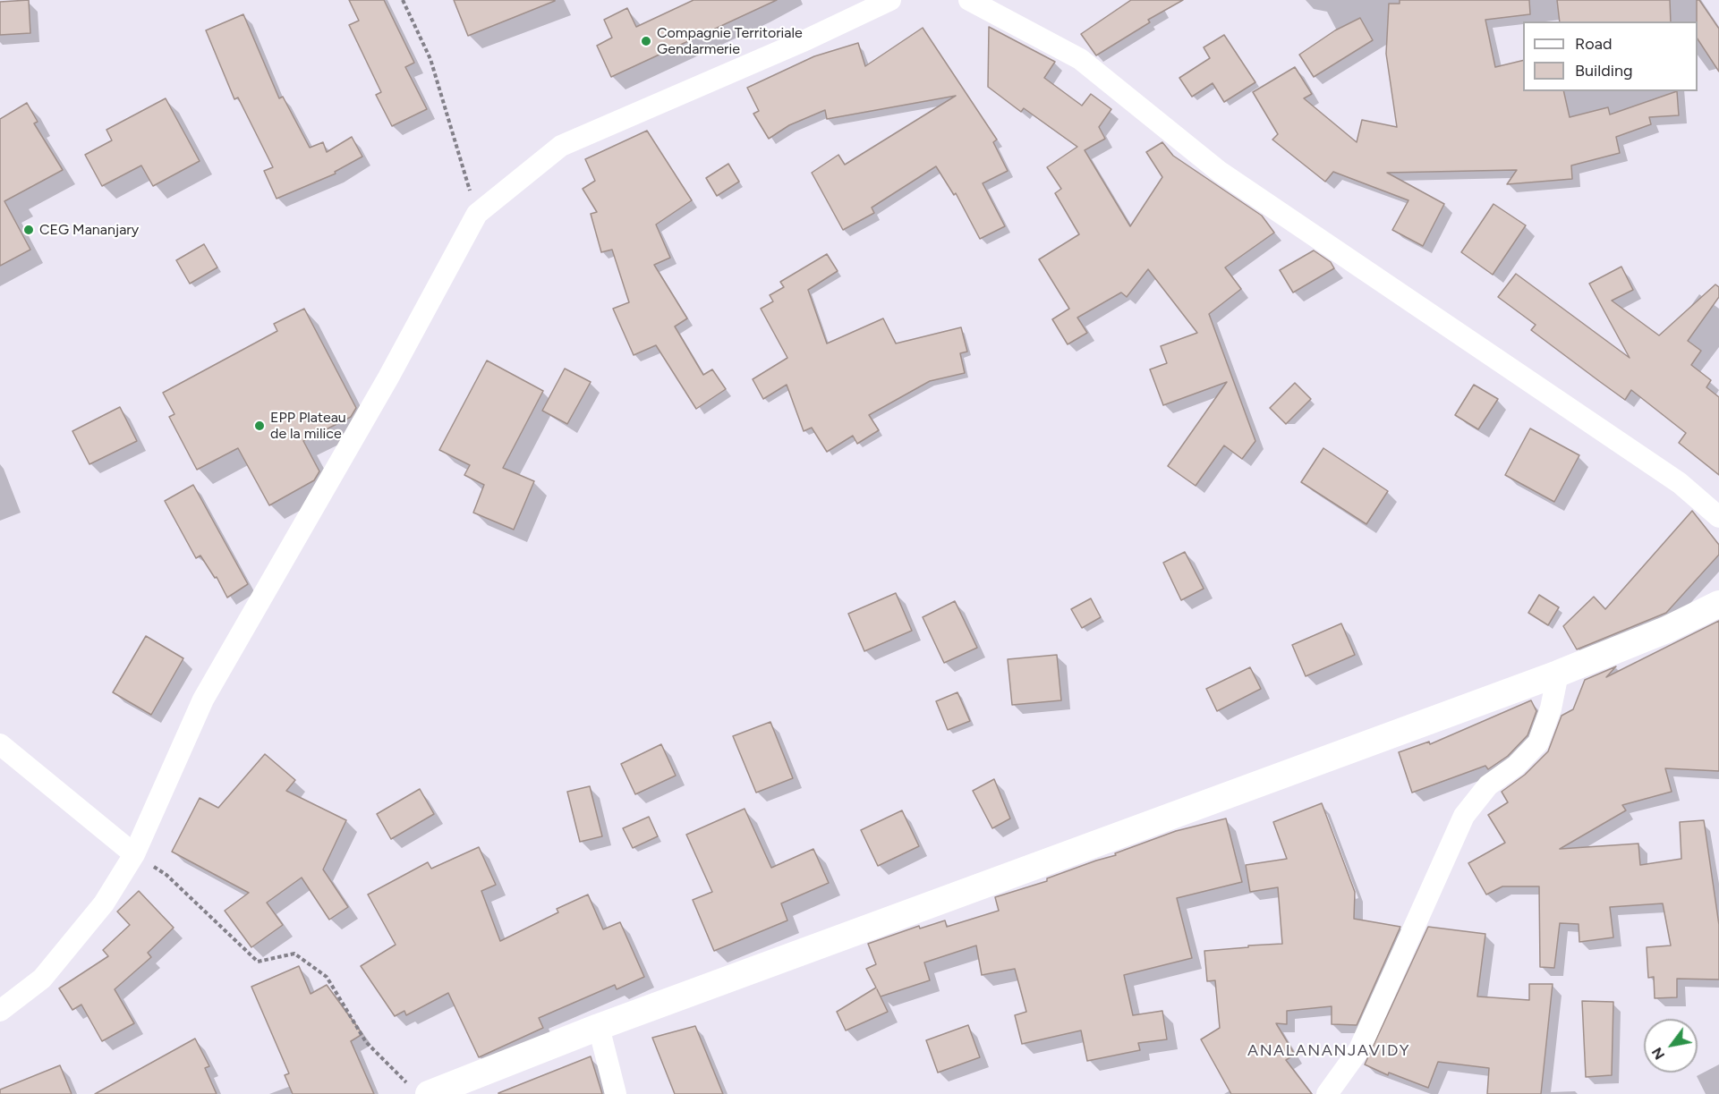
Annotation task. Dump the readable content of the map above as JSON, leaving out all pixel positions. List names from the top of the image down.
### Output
{
  "districts": ["ANALANANJAVIDY"],
  "places": ["Compagnie Territoriale Gendarmerie", "CEG Mananjary", "EPP Plateau de la milice"],
  "legend": ["Road", "Building"],
  "north": "bottom left"
}
